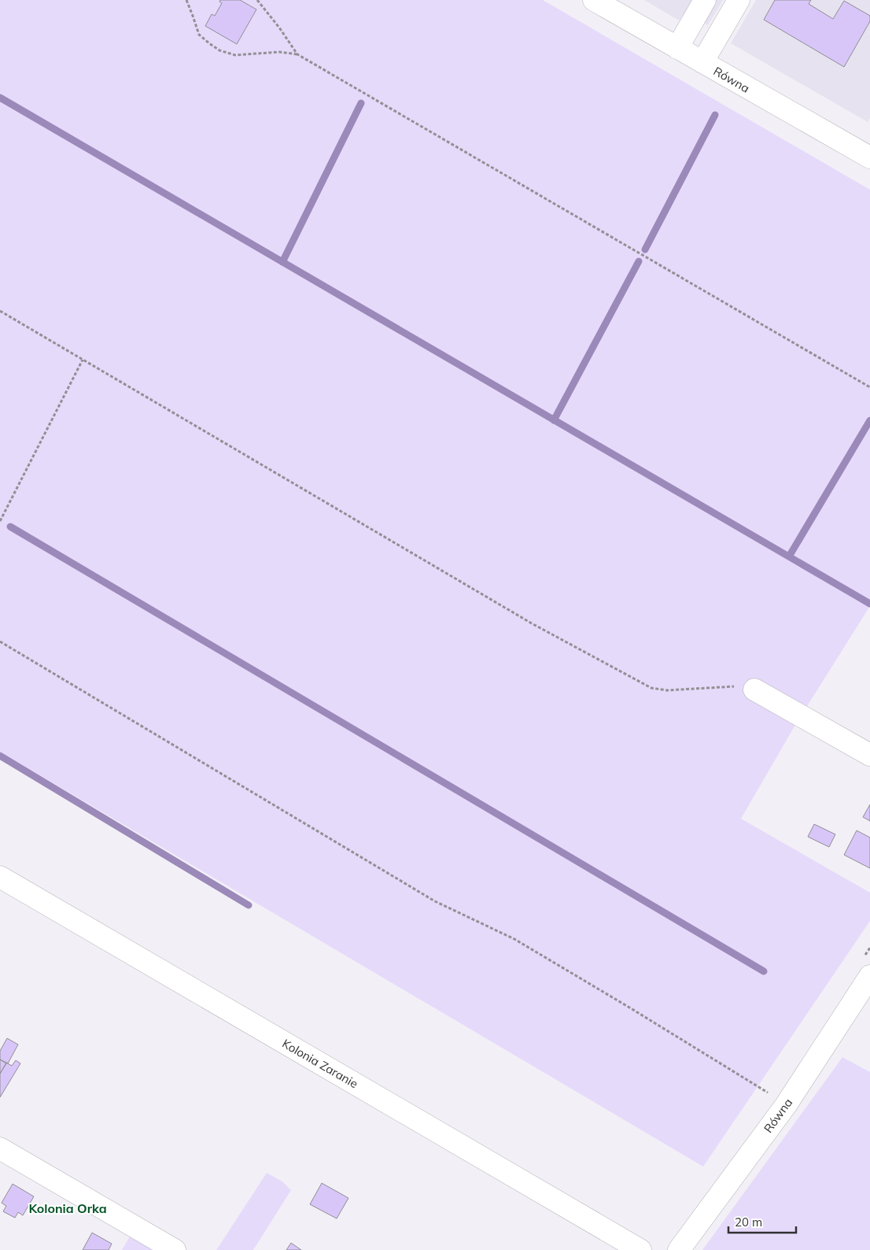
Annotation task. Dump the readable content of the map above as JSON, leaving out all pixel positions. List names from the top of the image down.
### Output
{
  "streets": {
    "street": ["Równa", "Kolonia Zaranie"]
  },
  "districts": ["Kolonia Orka"],
  "scale_bar": "20 m"
}
